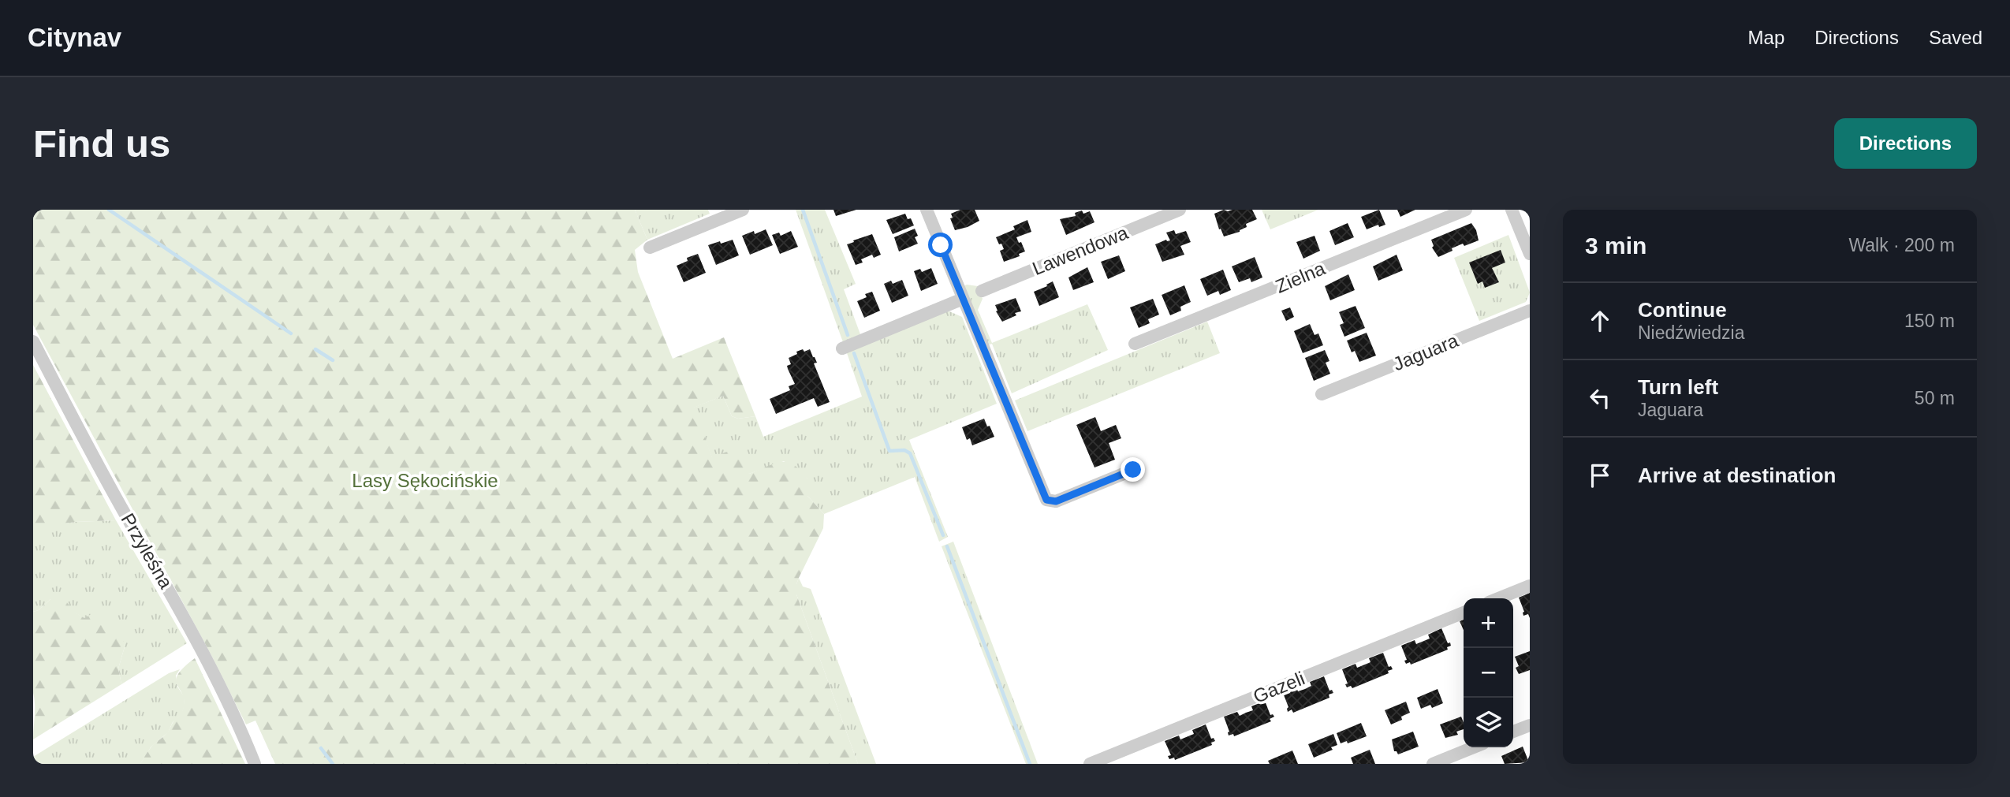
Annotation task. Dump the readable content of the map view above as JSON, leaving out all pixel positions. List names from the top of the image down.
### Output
{
  "streets": {
    "street": [
      "Lawendowa",
      "Zielna",
      "Jaguara",
      "Przyleśna",
      "Gazeli"
    ]
  },
  "parks": ["Lasy Sękocińskie"],
  "page": {
    "header": "Citynav",
    "nav": ["Map", "Directions", "Saved"],
    "buttons": "Directions",
    "title": "Find us",
    "heading": ["3 min", "Walk · 200 m"],
    "list": [
      ["Continue", "Niedźwiedzia", "150 m"],
      ["Turn left", "Jaguara", "50 m"],
      "Arrive at destination"
    ],
    "map_buttons": ["+", "−"]
  }
}
